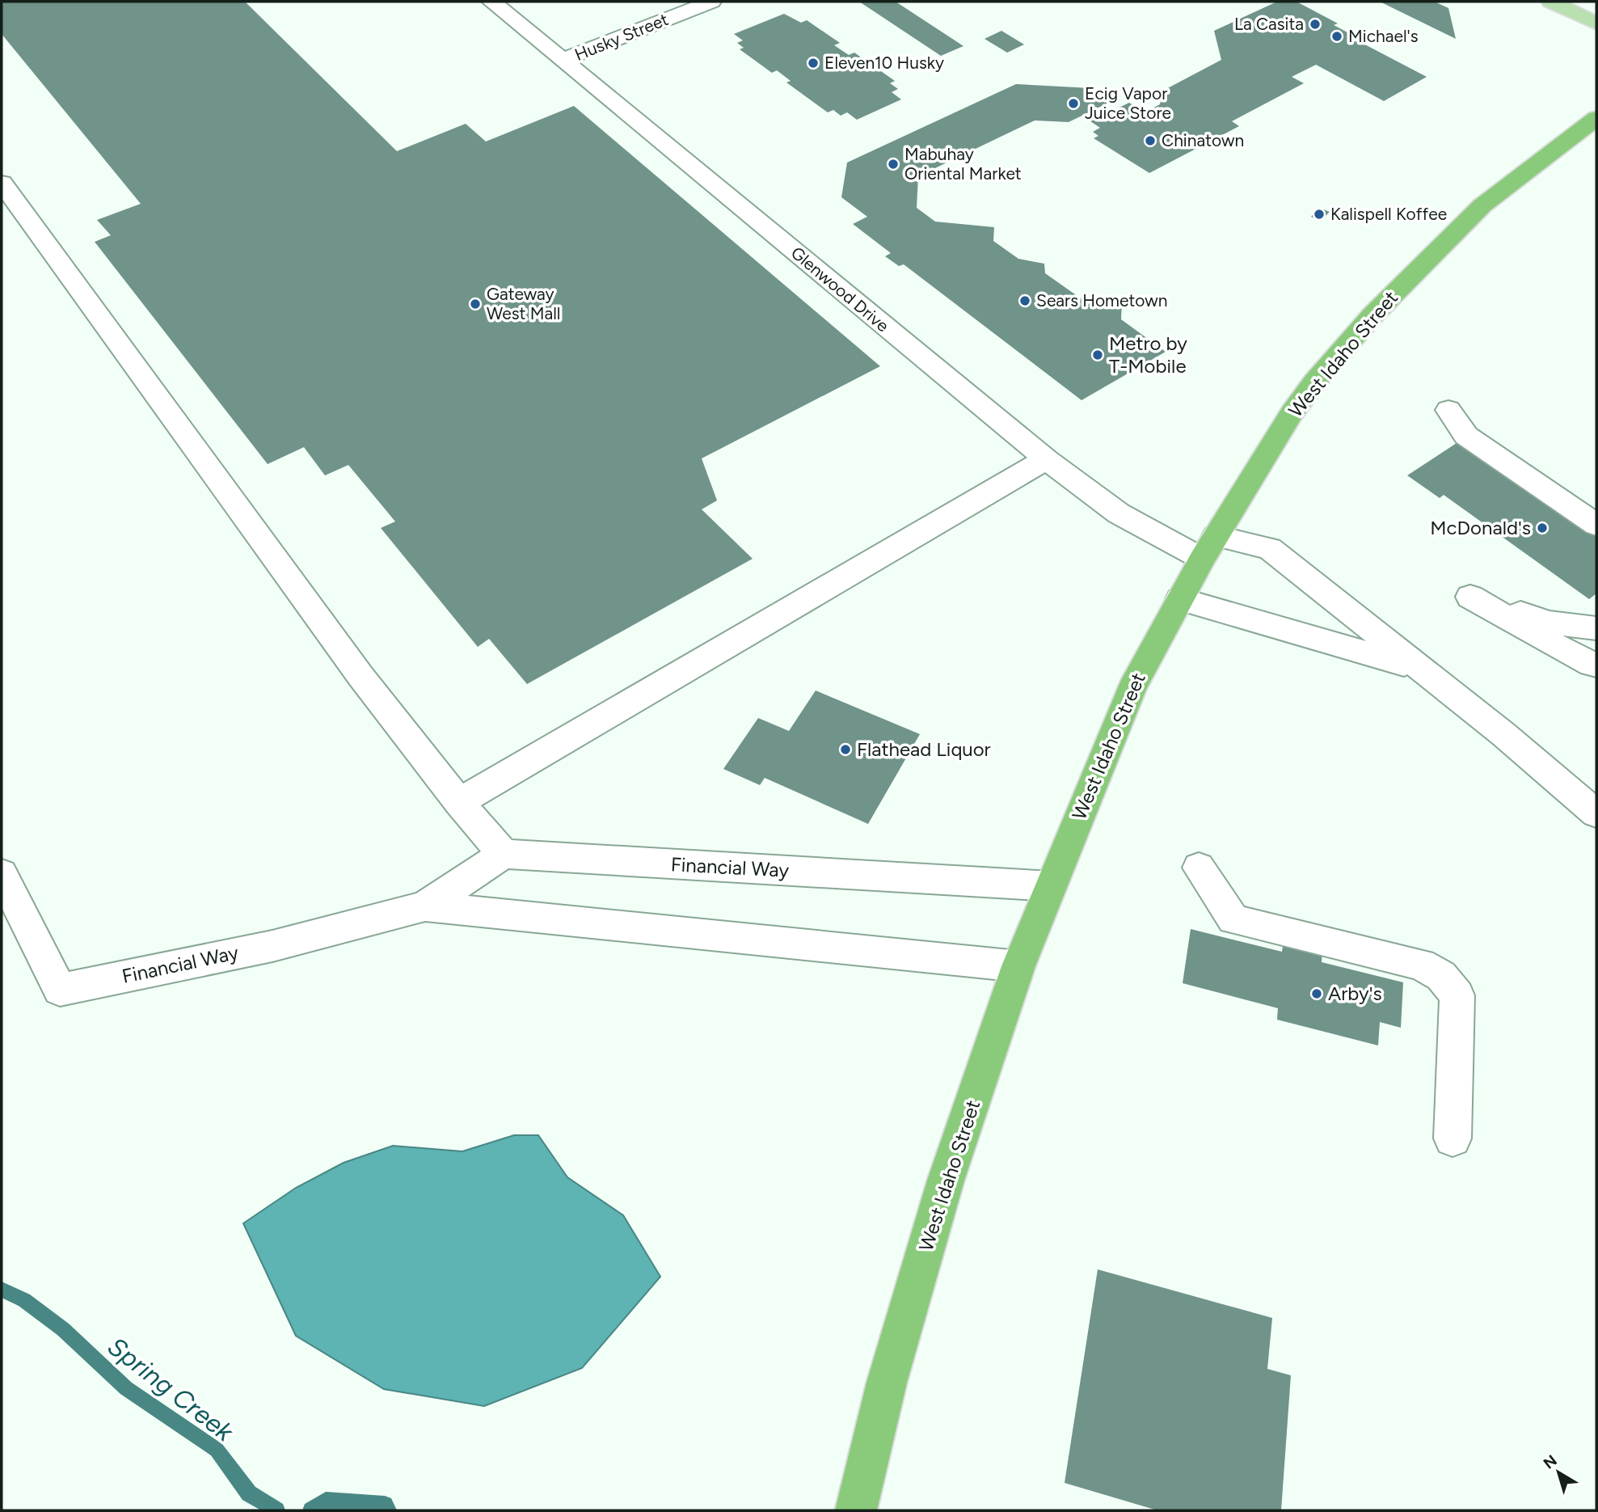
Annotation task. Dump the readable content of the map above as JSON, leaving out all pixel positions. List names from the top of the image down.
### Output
{
  "streets": {
    "highway": ["West Idaho Street"],
    "street": ["Husky Street", "Glenwood Drive", "Financial Way"]
  },
  "crossings": [
    ["Husky Street", "Glenwood Drive"],
    ["Glenwood Drive", "West Idaho Street"],
    ["West Idaho Street", "Financial Way"]
  ],
  "water": ["Spring Creek"],
  "places": [
    "La Casita",
    "Michael's",
    "Eleven10 Husky",
    "Ecig Vapor Juice Store",
    "Chinatown",
    "Mabuhay Oriental Market",
    "Kalispell Koffee",
    "Sears Hometown",
    "Gateway West Mall",
    "Metro by T-Mobile",
    "McDonald's",
    "Flathead Liquor",
    "Arby's"
  ],
  "north": "top left"
}
